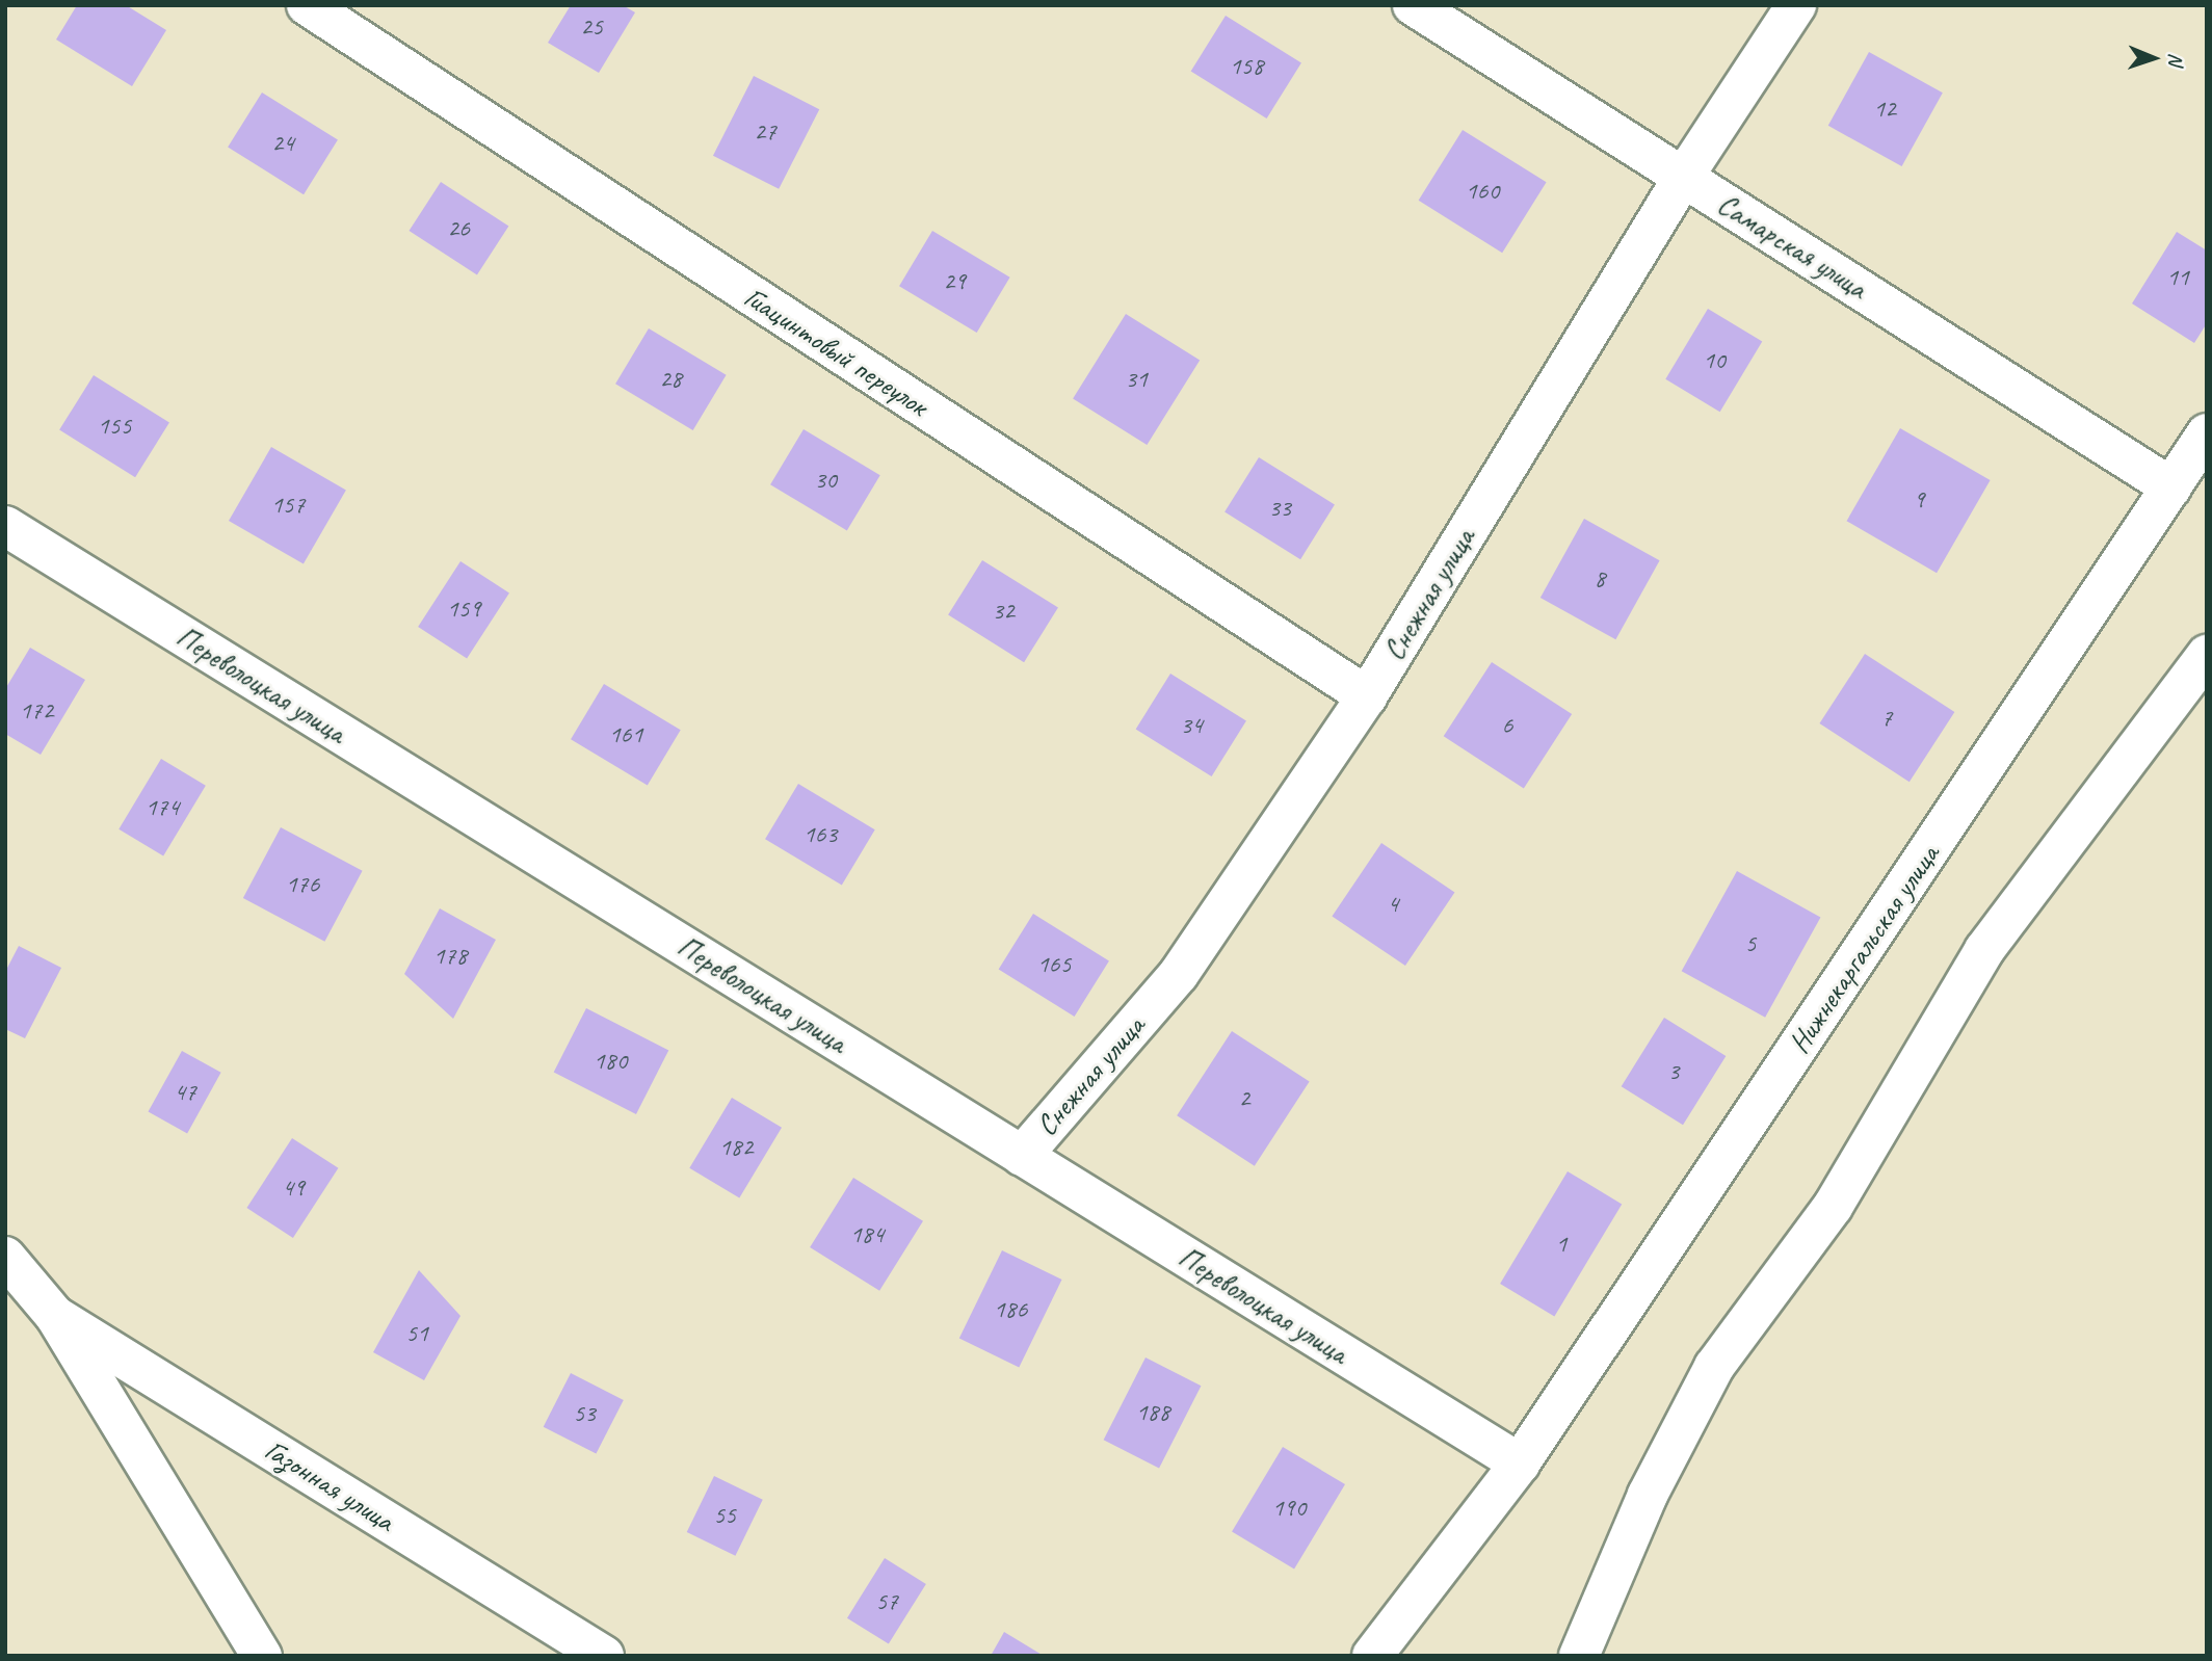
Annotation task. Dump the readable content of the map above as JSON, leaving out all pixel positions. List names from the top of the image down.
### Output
{
  "streets": {
    "street": [
      "Самарская улица",
      "Гиацинтовый переулок",
      "Снежная улица",
      "Переволоцкая улица",
      "Нижнекаргальская улица",
      "Газонная улица"
    ]
  },
  "crossings": [
    ["Самарская улица", "Снежная улица"],
    ["Самарская улица", "Нижнекаргальская улица"],
    ["Гиацинтовый переулок", "Снежная улица"],
    ["Снежная улица", "Переволоцкая улица"],
    ["Переволоцкая улица", "Нижнекаргальская улица"]
  ],
  "house_numbers": [
    "25",
    "158",
    "12",
    "27",
    "24",
    "160",
    "26",
    "11",
    "29",
    "10",
    "28",
    "31",
    "155",
    "30",
    "9",
    "157",
    "33",
    "8",
    "159",
    "32",
    "172",
    "7",
    "34",
    "6",
    "161",
    "174",
    "163",
    "176",
    "4",
    "5",
    "178",
    "165",
    "180",
    "3",
    "47",
    "2",
    "182",
    "49",
    "184",
    "1",
    "186",
    "51",
    "188",
    "53",
    "190",
    "55",
    "57"
  ],
  "north": "right"
}
